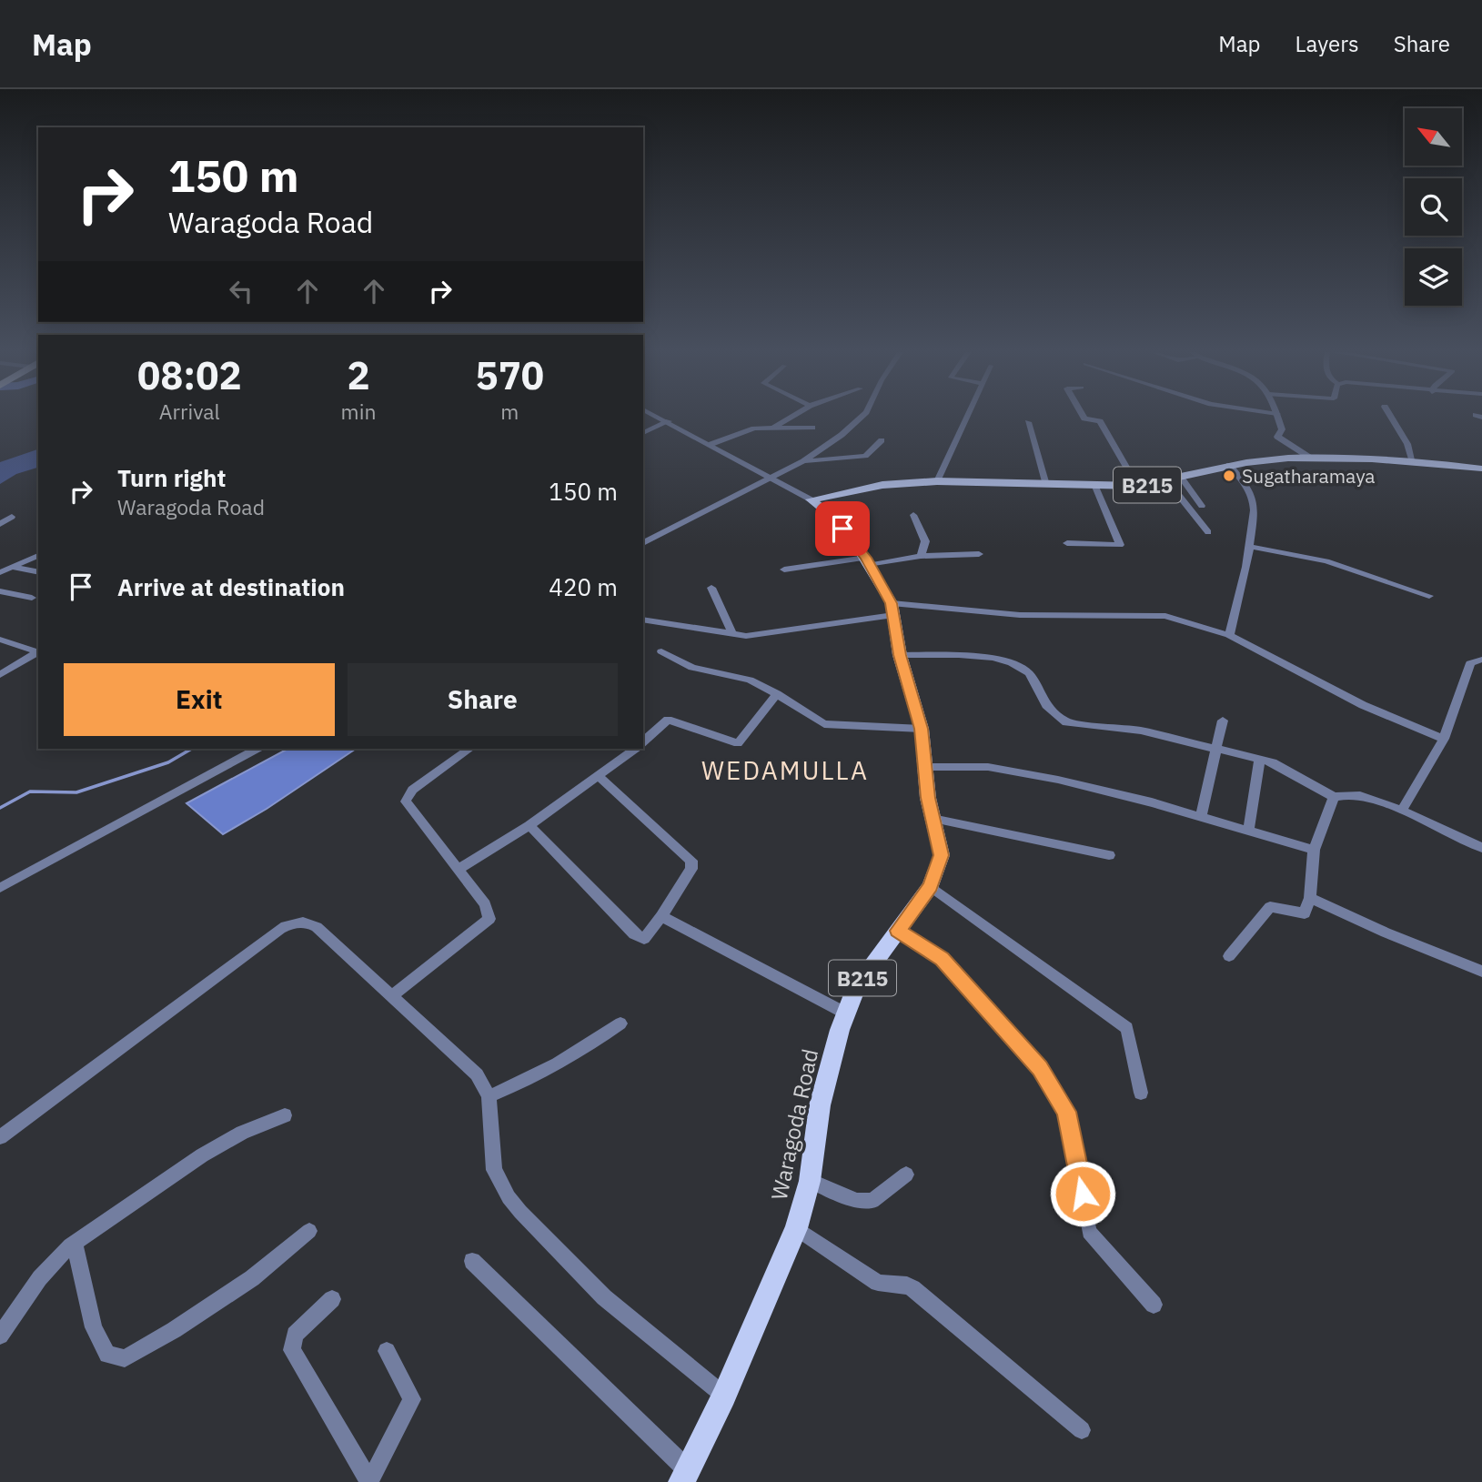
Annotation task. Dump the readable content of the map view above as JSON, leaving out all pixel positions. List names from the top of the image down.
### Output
{
  "streets": {
    "main road": ["B215", "Waragoda Road"]
  },
  "crossings": [
    ["B215", "Waragoda Road"]
  ],
  "districts": ["WEDAMULLA"],
  "places": ["Sugatharamaya"],
  "north": "top left",
  "page": {
    "header": "Map",
    "nav": ["Map", "Layers", "Share"],
    "turn": ["150 m", "Waragoda Road"],
    "eta": [
      "08:02",
      "Arrival",
      "2",
      "min",
      "570",
      "m"
    ],
    "list": [
      {
        "name": "Turn right",
        "note": "Waragoda Road",
        "value": "150 m"
      },
      {
        "name": "Arrive at destination",
        "value": "420 m"
      }
    ],
    "buttons": ["Exit", "Share"]
  }
}
